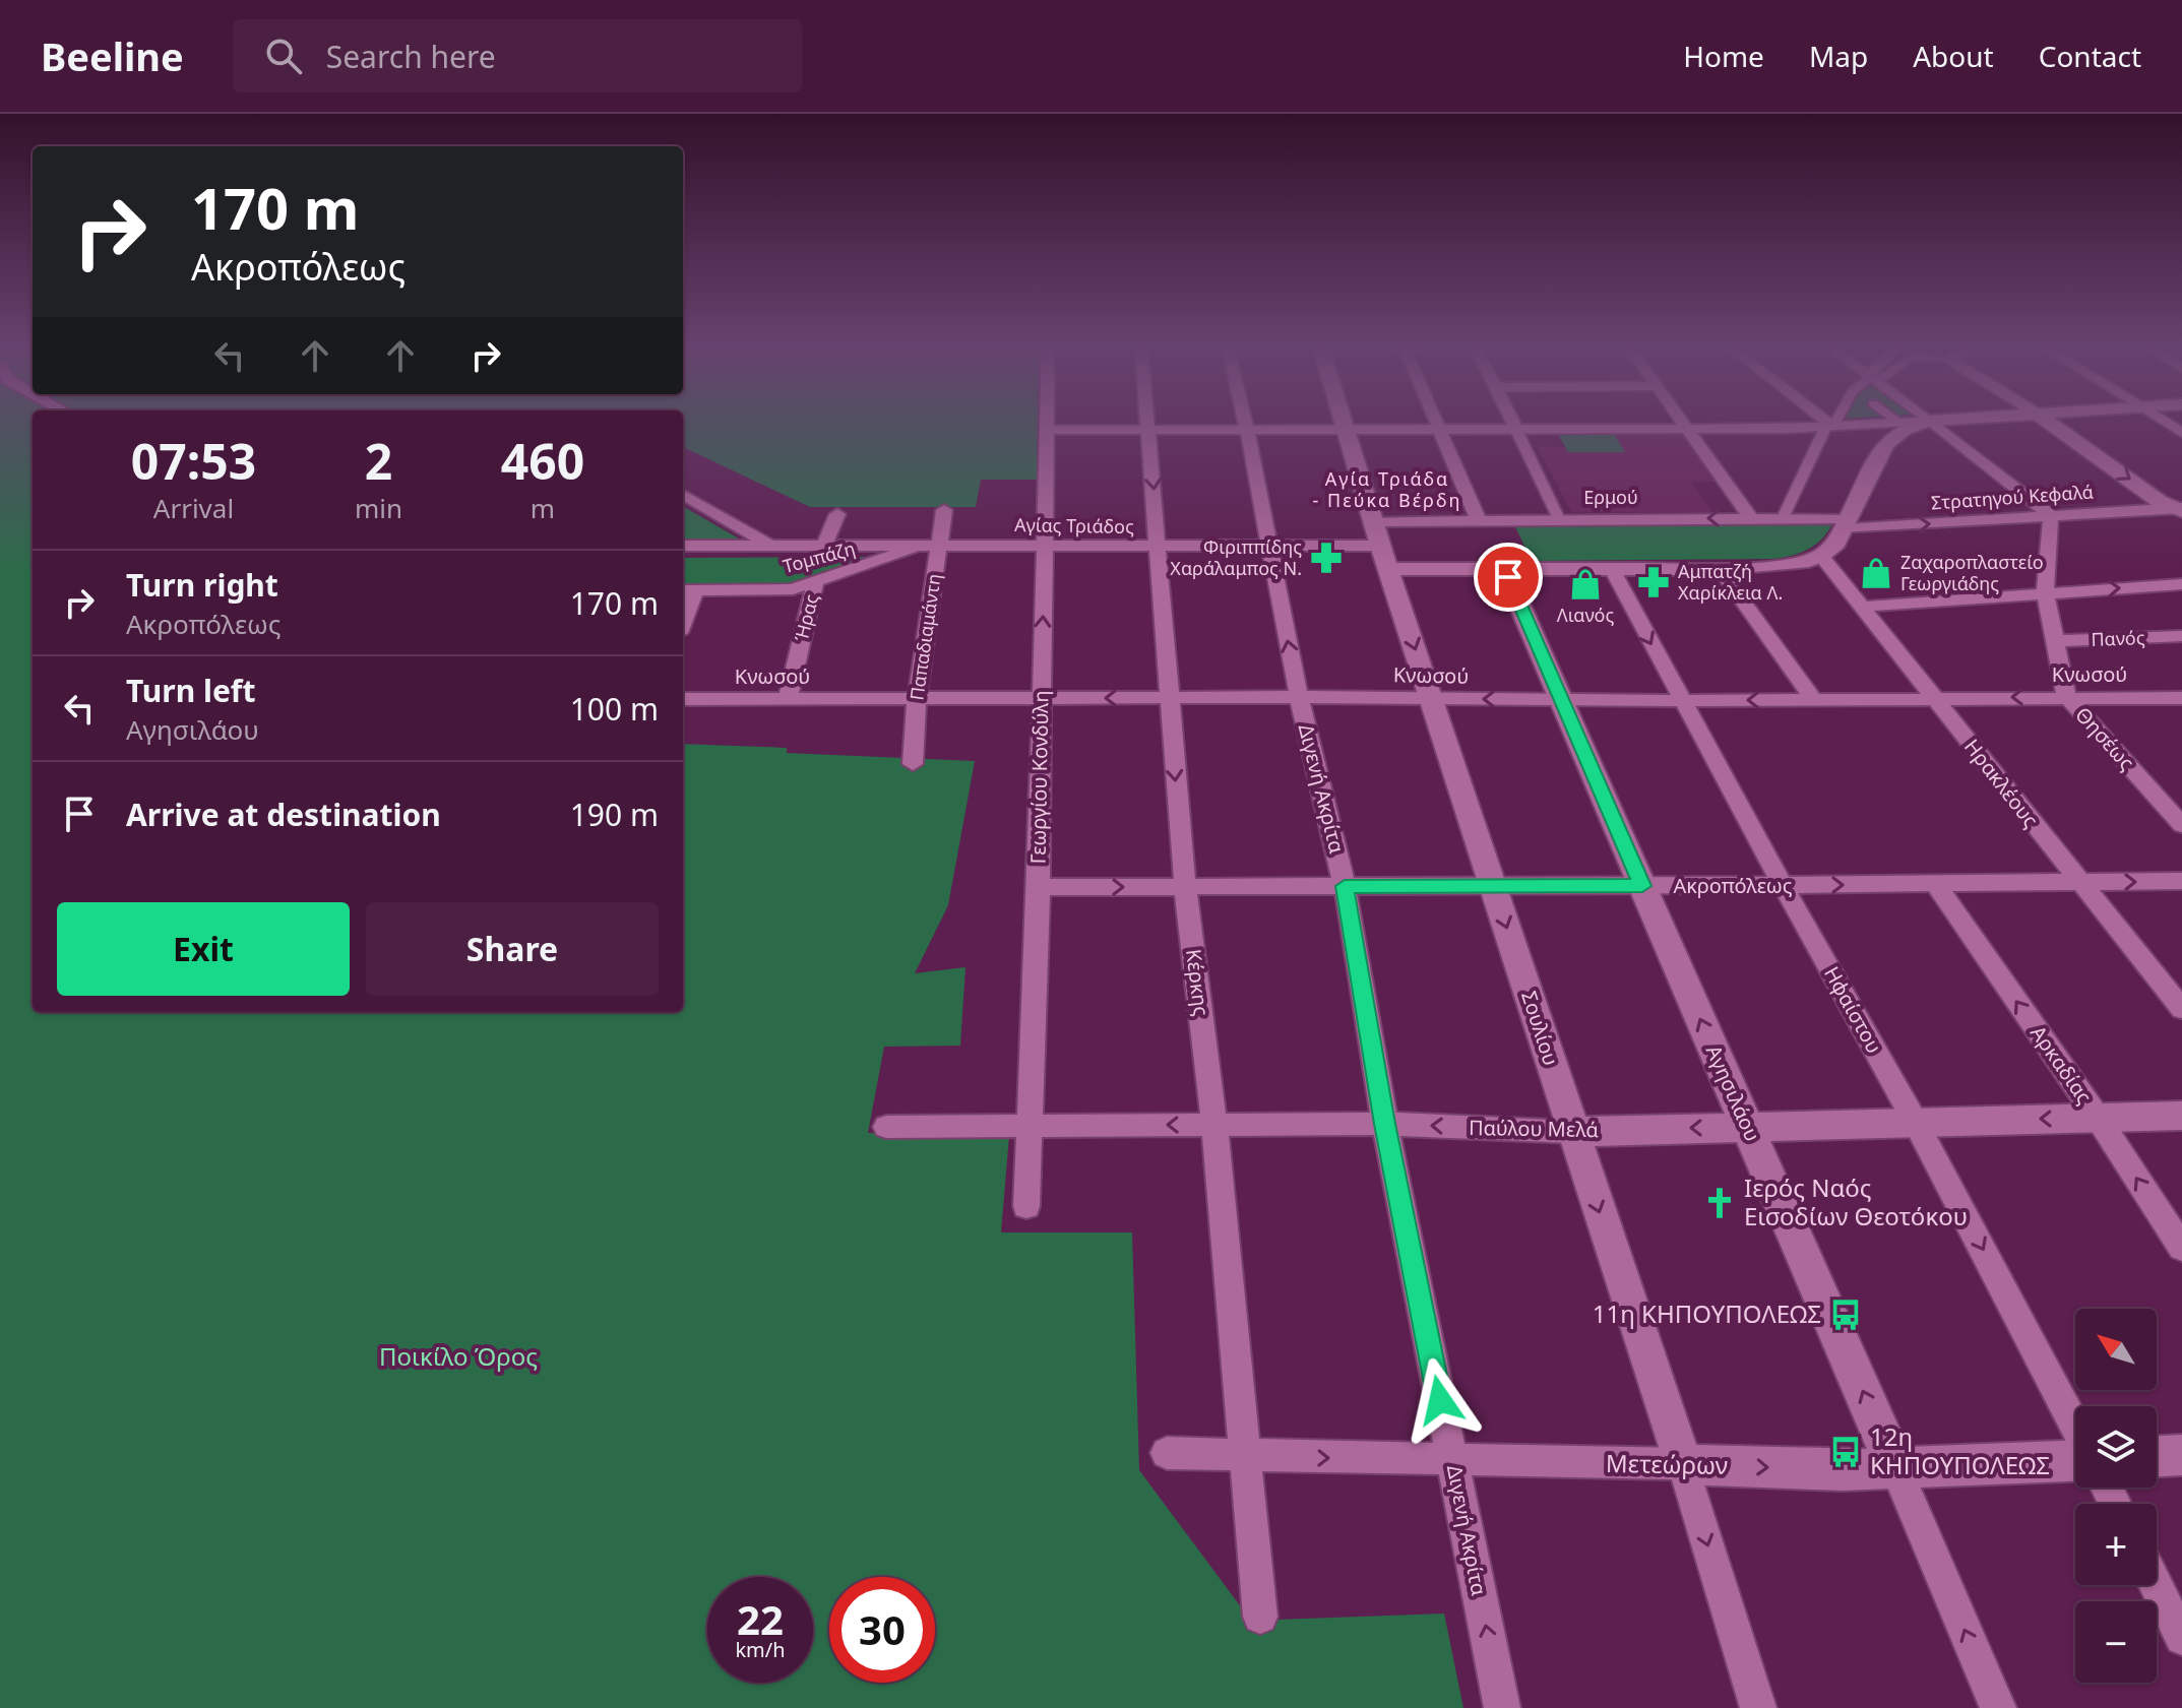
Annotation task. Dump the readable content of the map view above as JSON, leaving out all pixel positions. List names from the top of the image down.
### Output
{
  "streets": {
    "street": [
      "Ερμού",
      "Στρατηγού Κεφαλά",
      "Αγίας Τριάδος",
      "Τομπάζη",
      "Ήρας",
      "Παπαδιαμάντη",
      "Πανός",
      "Κνωσού",
      "Θησέως",
      "Γεωργίου Κονδύλη",
      "Ηρακλέους",
      "Διγενή Ακρίτα",
      "Ακροπόλεως",
      "Κέρκης",
      "Ηφαίστου",
      "Σουλίου",
      "Αρκαδίας",
      "Αγησιλάου",
      "Παύλου Μελά",
      "Μετεώρων"
    ]
  },
  "crossings": [
    ["Ερμού", "Στρατηγού Κεφαλά"],
    ["Ερμού", "Σουλίου"],
    ["Στρατηγού Κεφαλά", "Θησέως"],
    ["Αγίας Τριάδος", "Τομπάζη"],
    ["Αγίας Τριάδος", "Παπαδιαμάντη"],
    ["Αγίας Τριάδος", "Γεωργίου Κονδύλη"],
    ["Αγίας Τριάδος", "Διγενή Ακρίτα"],
    ["Αγίας Τριάδος", "Κέρκης"],
    ["Αγίας Τριάδος", "Σουλίου"],
    ["Τομπάζη", "Ήρας"],
    ["Ήρας", "Κνωσού"],
    ["Παπαδιαμάντη", "Κνωσού"],
    ["Πανός", "Θησέως"],
    ["Κνωσού", "Θησέως"],
    ["Κνωσού", "Γεωργίου Κονδύλη"],
    ["Κνωσού", "Ηρακλέους"],
    ["Κνωσού", "Διγενή Ακρίτα"],
    ["Κνωσού", "Κέρκης"],
    ["Κνωσού", "Ηφαίστου"],
    ["Κνωσού", "Σουλίου"],
    ["Κνωσού", "Αγησιλάου"],
    ["Γεωργίου Κονδύλη", "Ακροπόλεως"],
    ["Γεωργίου Κονδύλη", "Παύλου Μελά"],
    ["Ηρακλέους", "Ακροπόλεως"],
    ["Διγενή Ακρίτα", "Ακροπόλεως"],
    ["Διγενή Ακρίτα", "Παύλου Μελά"],
    ["Διγενή Ακρίτα", "Μετεώρων"],
    ["Ακροπόλεως", "Κέρκης"],
    ["Ακροπόλεως", "Ηφαίστου"],
    ["Ακροπόλεως", "Σουλίου"],
    ["Ακροπόλεως", "Αρκαδίας"],
    ["Ακροπόλεως", "Αγησιλάου"],
    ["Κέρκης", "Παύλου Μελά"],
    ["Κέρκης", "Μετεώρων"],
    ["Ηφαίστου", "Παύλου Μελά"],
    ["Σουλίου", "Παύλου Μελά"],
    ["Σουλίου", "Μετεώρων"],
    ["Αρκαδίας", "Παύλου Μελά"],
    ["Αγησιλάου", "Παύλου Μελά"],
    ["Αγησιλάου", "Μετεώρων"]
  ],
  "one_way": [
    "Ακροπόλεως",
    "Ηφαίστου",
    "Σουλίου",
    "Αρκαδίας",
    "Αγησιλάου",
    "Παύλου Μελά",
    "Μετεώρων"
  ],
  "districts": ["Αγία Τριάδα - Πεύκα Βέρδη"],
  "parks": ["Ποικίλο Όρος"],
  "places": {
    "pharmacy": ["Φιριππίδης Χαράλαμπος Ν.", "Αμπατζή Χαρίκλεια Λ."],
    "shop": ["Ζαχαροπλαστείο Γεωργιάδης", "Λιανός"],
    "church": ["Ιερός Ναός Εισοδίων Θεοτόκου"],
    "bus stop": ["11η ΚΗΠΟΥΠΟΛΕΩΣ", "12η ΚΗΠΟΥΠΟΛΕΩΣ"]
  },
  "north": "top left",
  "page": {
    "header": "Beeline",
    "search": "Search here",
    "nav": [
      "Home",
      "Map",
      "About",
      "Contact"
    ],
    "turn": ["170 m", "Ακροπόλεως"],
    "eta": [
      "07:53",
      "Arrival",
      "2",
      "min",
      "460",
      "m"
    ],
    "list": [
      {
        "name": "Turn right",
        "note": "Ακροπόλεως",
        "value": "170 m"
      },
      {
        "name": "Turn left",
        "note": "Αγησιλάου",
        "value": "100 m"
      },
      {
        "name": "Arrive at destination",
        "value": "190 m"
      }
    ],
    "buttons": ["Exit", "Share"],
    "map_buttons": ["+", "−"],
    "speed": "22 km/h",
    "limit": "30"
  }
}
